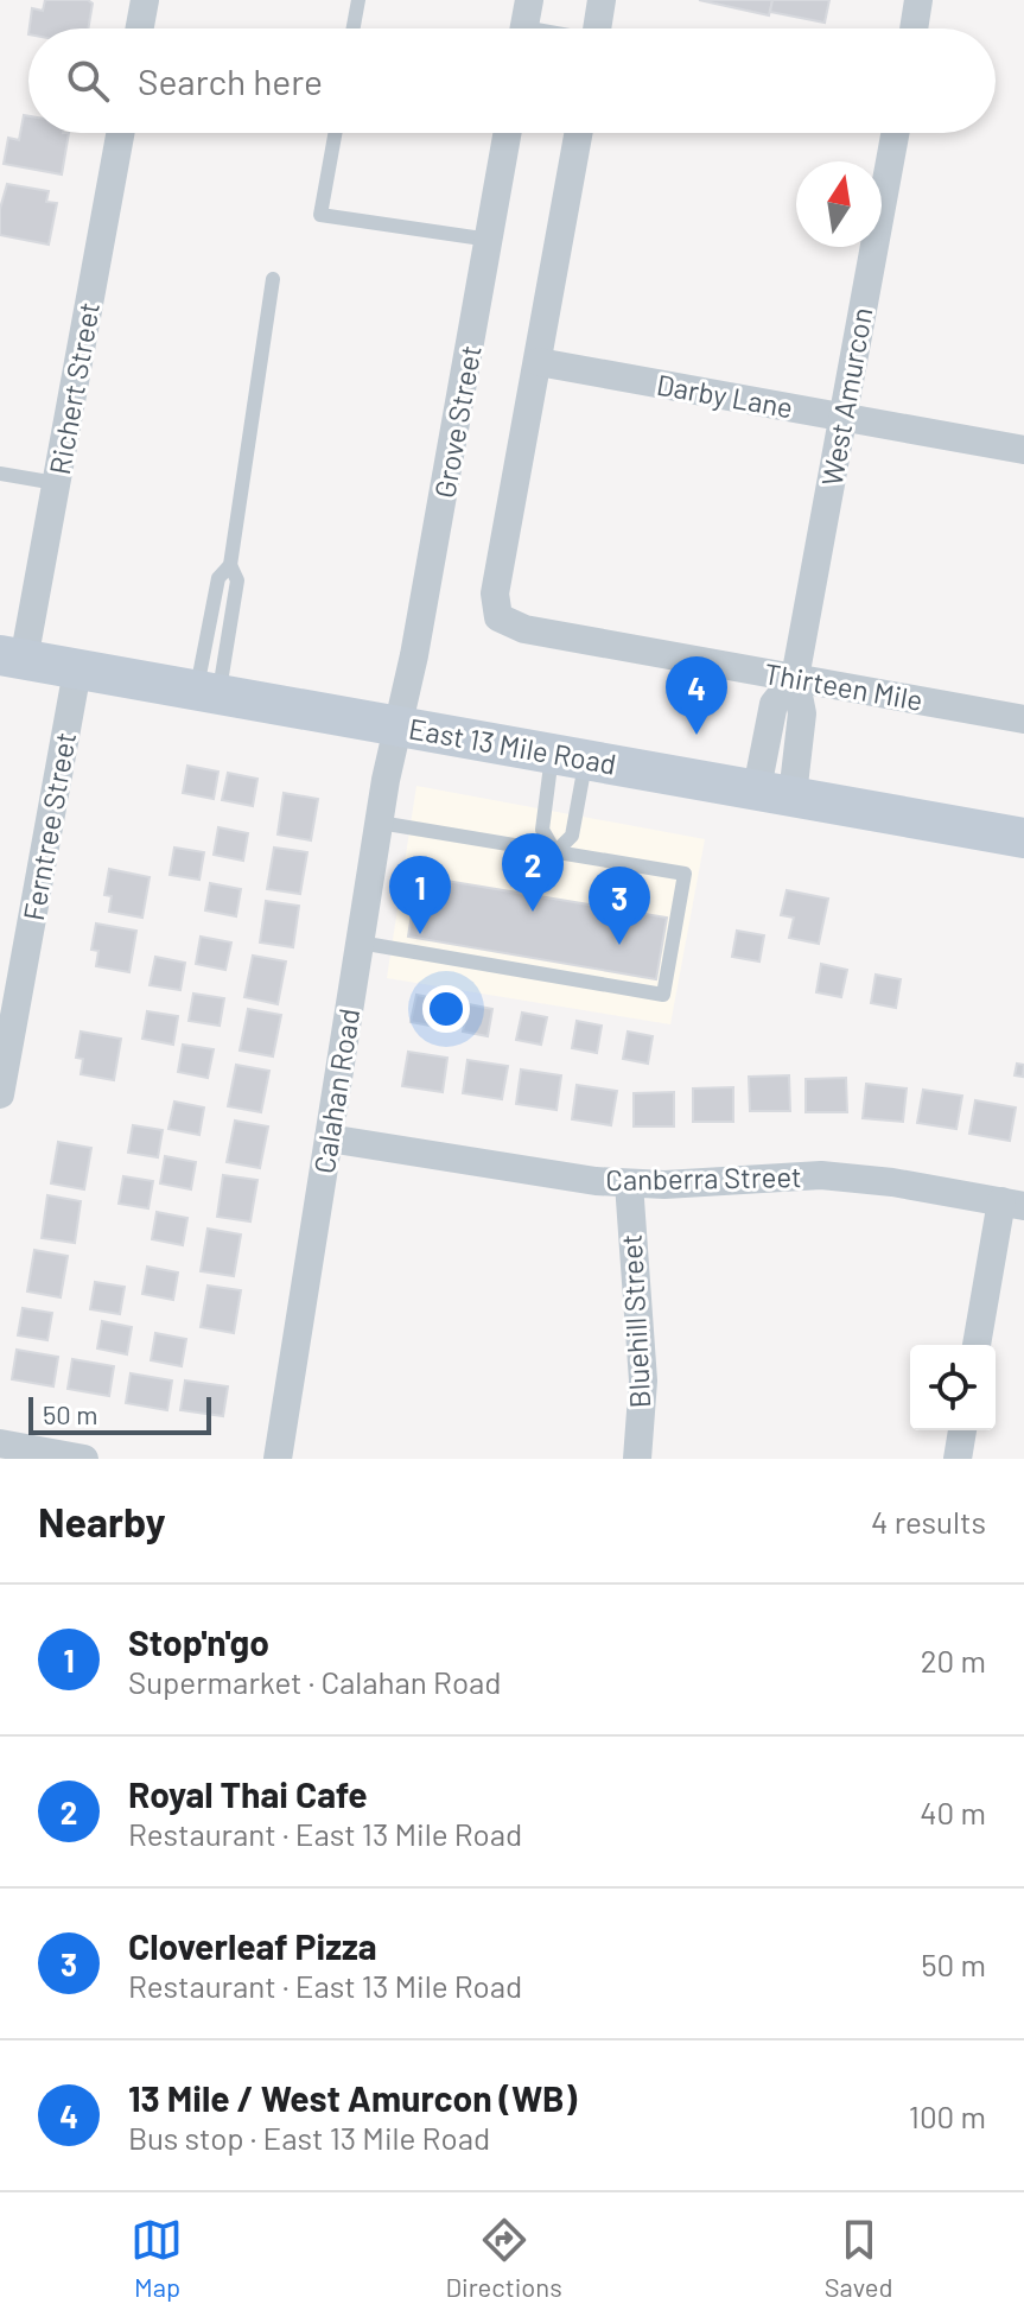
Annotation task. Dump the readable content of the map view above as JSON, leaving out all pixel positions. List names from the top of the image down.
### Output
{
  "streets": {
    "main road": ["East 13 Mile Road"],
    "street": [
      "Richert Street",
      "Darby Lane",
      "West Amurcon",
      "Grove Street",
      "Thirteen Mile",
      "Ferntree Street",
      "Calahan Road",
      "Canberra Street",
      "Bluehill Street"
    ]
  },
  "crossings": [
    ["Richert Street", "East 13 Mile Road"],
    ["Darby Lane", "West Amurcon"],
    ["Darby Lane", "Thirteen Mile"],
    ["West Amurcon", "Thirteen Mile"],
    ["West Amurcon", "East 13 Mile Road"],
    ["Grove Street", "East 13 Mile Road"],
    ["Grove Street", "Calahan Road"],
    ["East 13 Mile Road", "Ferntree Street"],
    ["East 13 Mile Road", "Calahan Road"],
    ["Calahan Road", "Canberra Street"],
    ["Canberra Street", "Bluehill Street"]
  ],
  "scale_bar": "50 m",
  "north": "top",
  "page": {
    "search": "Search here",
    "pins": [
      "4",
      "2",
      "1",
      "3"
    ],
    "scale": "50 m",
    "heading": ["Nearby", "4 results"],
    "list": [
      {
        "mark": "1",
        "name": "Stop'n'go",
        "note": "Supermarket · Calahan Road",
        "value": "20 m"
      },
      {
        "mark": "2",
        "name": "Royal Thai Cafe",
        "note": "Restaurant · East 13 Mile Road",
        "value": "40 m"
      },
      {
        "mark": "3",
        "name": "Cloverleaf Pizza",
        "note": "Restaurant · East 13 Mile Road",
        "value": "50 m"
      },
      {
        "mark": "4",
        "name": "13 Mile / West Amurcon (WB)",
        "note": "Bus stop · East 13 Mile Road",
        "value": "100 m"
      }
    ],
    "nav": ["Map", "Directions", "Saved"]
  }
}
